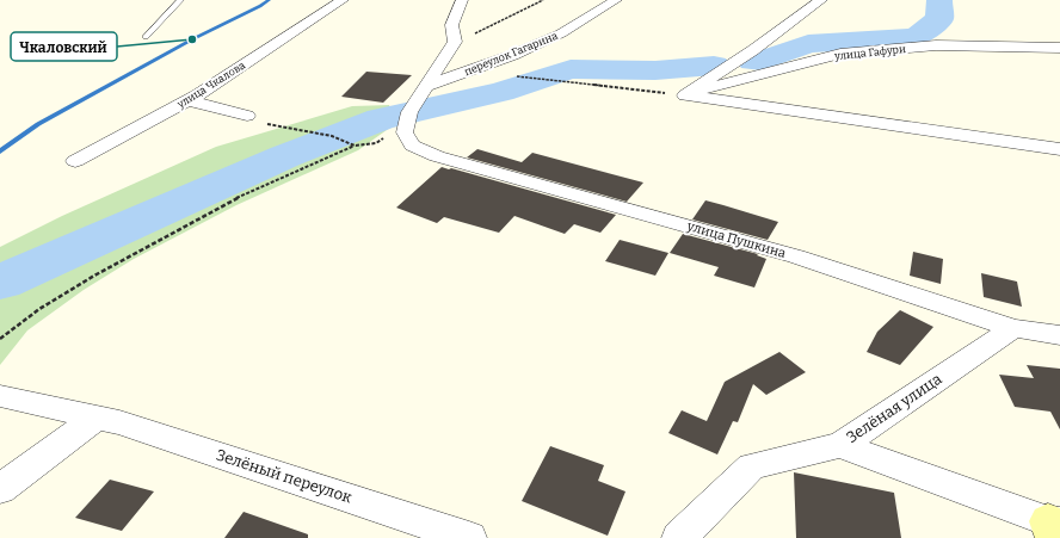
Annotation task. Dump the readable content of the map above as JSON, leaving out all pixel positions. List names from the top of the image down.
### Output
{
  "streets": {
    "street": [
      "улица Гафури",
      "переулок Гагарина",
      "улица Чкалова",
      "улица Пушкина",
      "Зелёная улица",
      "Зелёный переулок"
    ]
  },
  "crossings": [
    ["улица Пушкина", "Зелёная улица"]
  ],
  "places": ["Чкаловский"]
}
